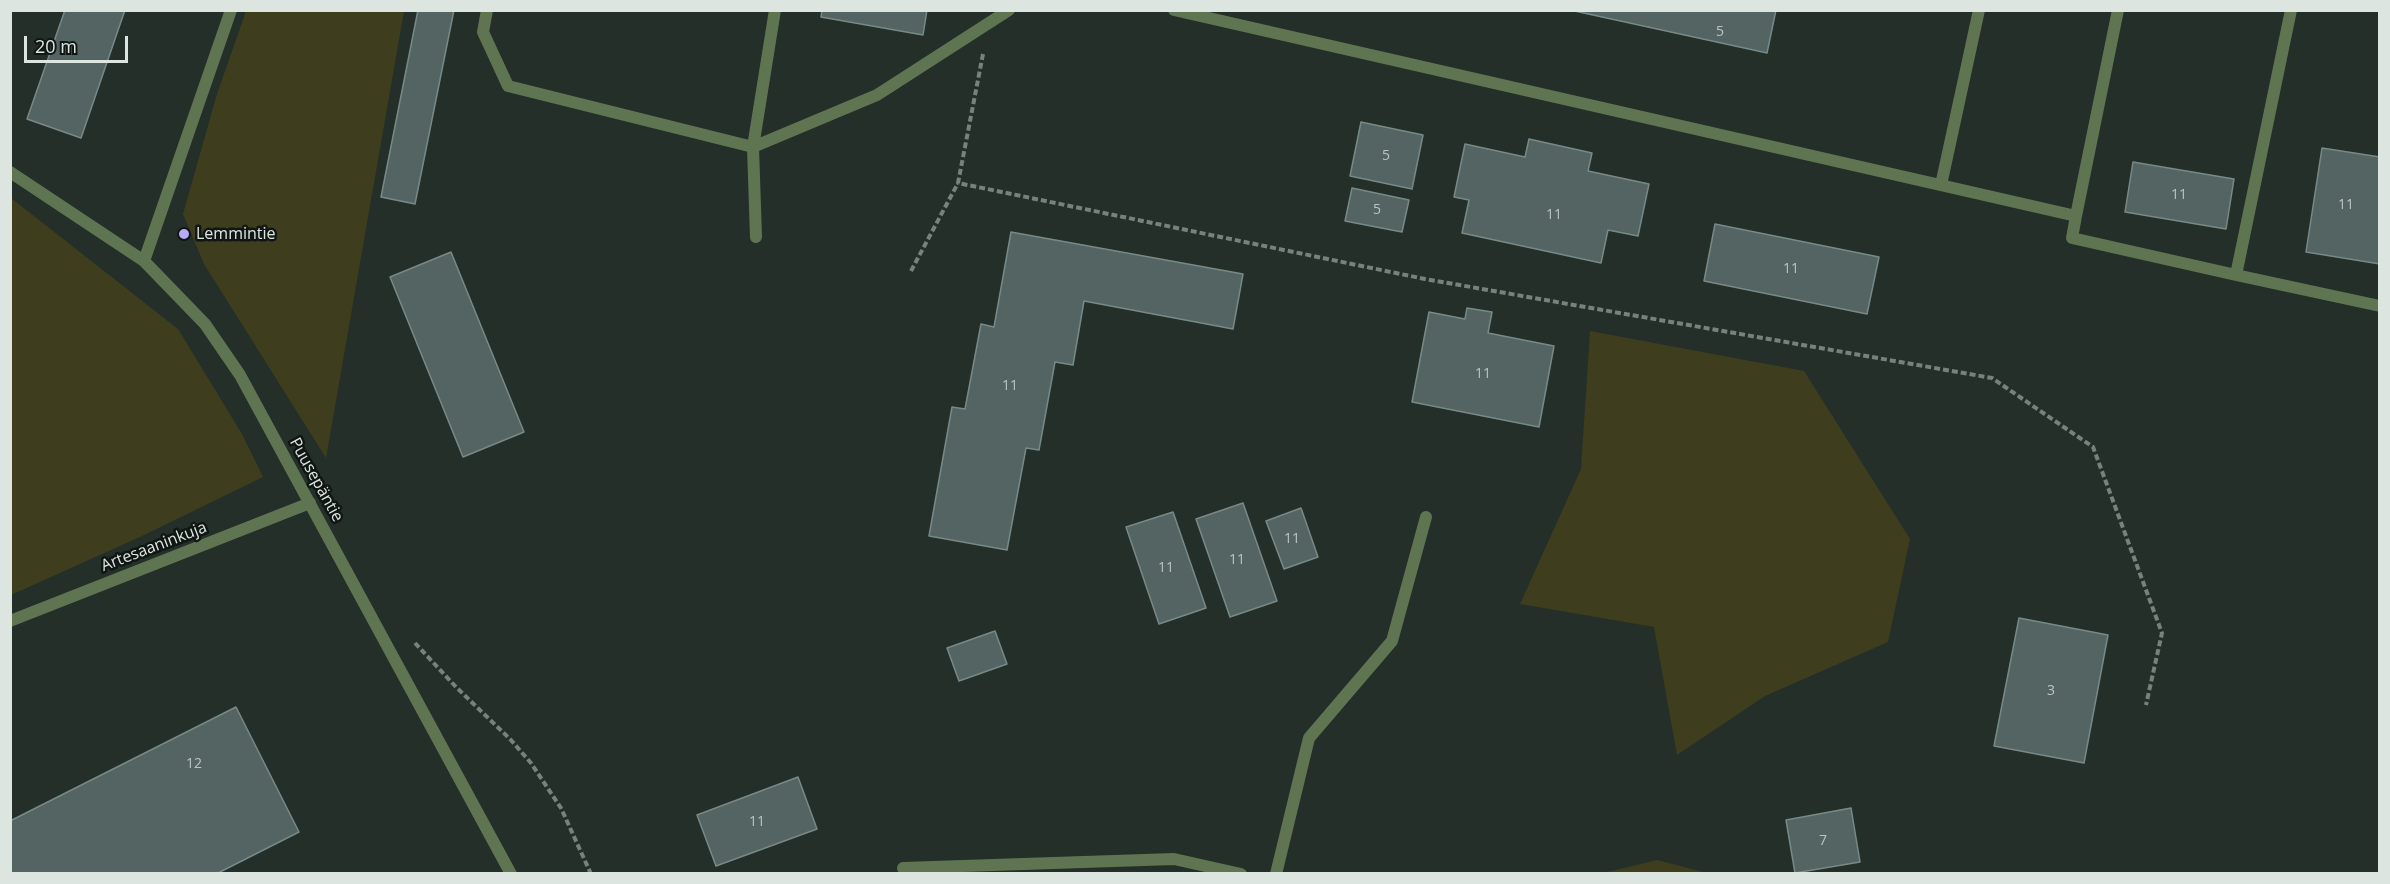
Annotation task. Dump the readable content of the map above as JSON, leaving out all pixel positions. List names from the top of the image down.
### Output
{
  "streets": {
    "street": ["Puusepäntie", "Artesaaninkuja"]
  },
  "crossings": [
    ["Puusepäntie", "Artesaaninkuja"]
  ],
  "places": ["Lemmintie"],
  "house_numbers": [
    "5",
    "5",
    "11",
    "11",
    "5",
    "11",
    "11",
    "11",
    "11",
    "11",
    "11",
    "11",
    "3",
    "12",
    "11",
    "7"
  ],
  "scale_bar": "20 m"
}
